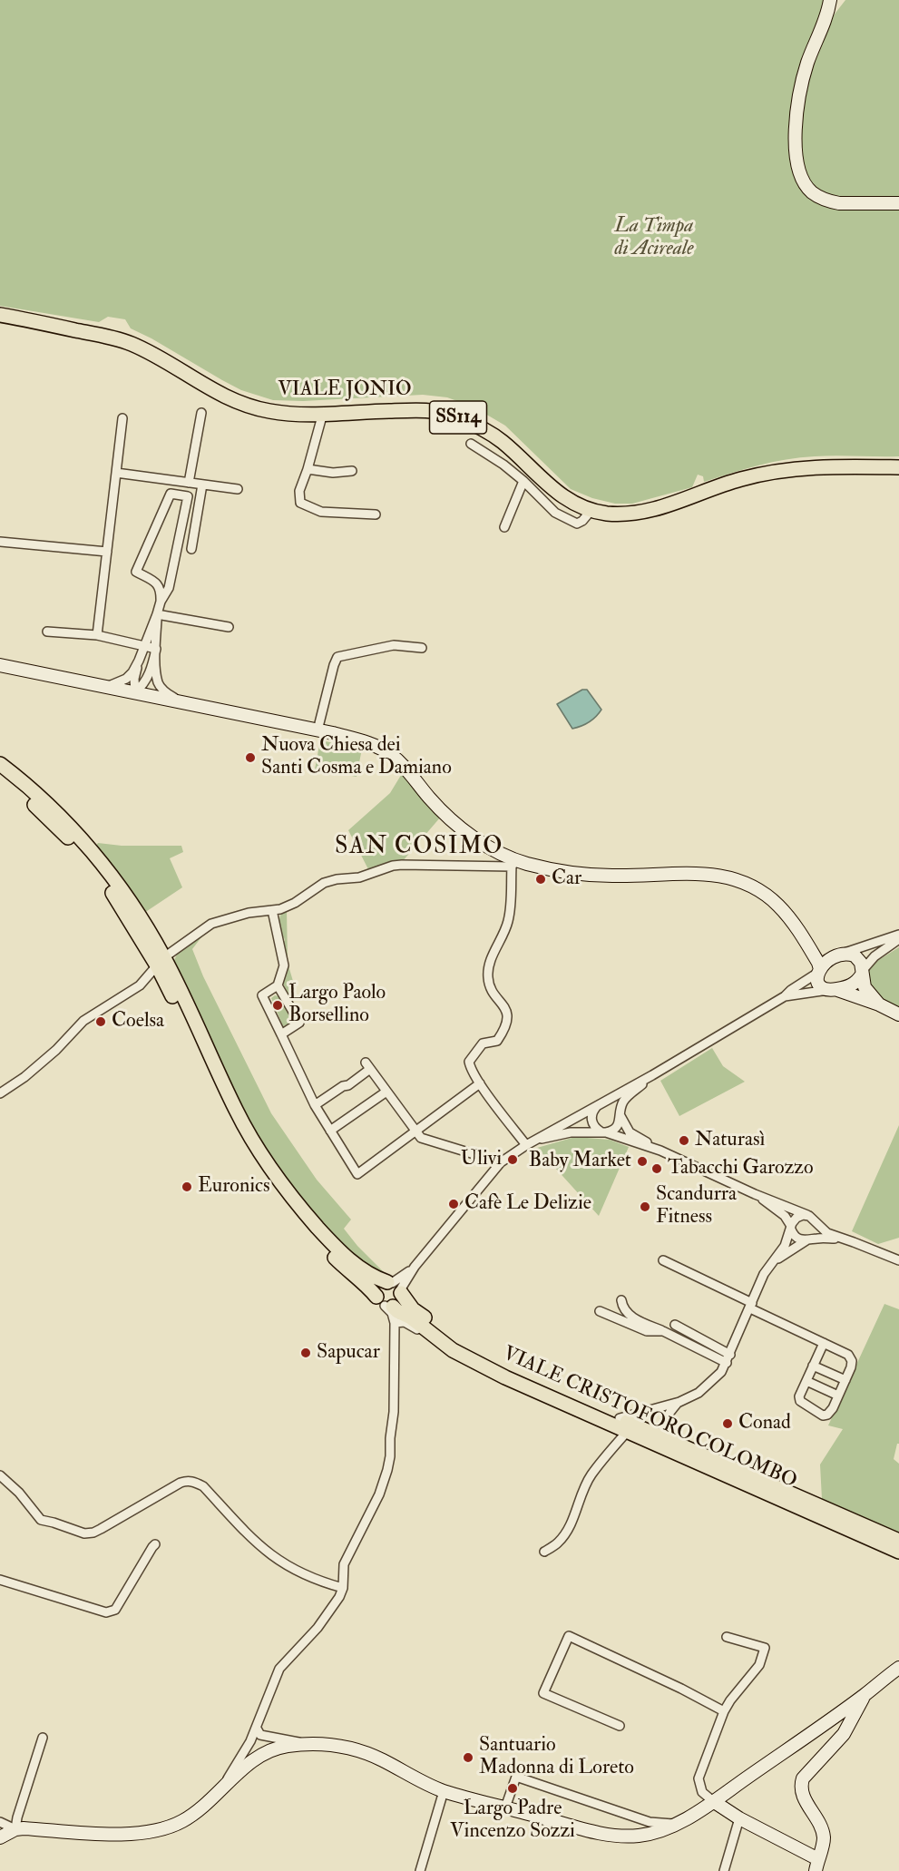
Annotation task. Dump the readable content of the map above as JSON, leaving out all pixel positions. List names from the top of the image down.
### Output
{
  "streets": {
    "main road": ["VIALE JONIO", "SS114", "VIALE CRISTOFORO COLOMBO"]
  },
  "districts": ["SAN COSIMO"],
  "parks": ["La Timpa di Acireale"],
  "places": [
    "Nuova Chiesa dei Santi Cosma e Damiano",
    "Car",
    "Largo Paolo Borsellino",
    "Coelsa",
    "Naturasì",
    "Ulivi",
    "Baby Market",
    "Tabacchi Garozzo",
    "Euronics",
    "Cafè Le Delizie",
    "Scandurra Fitness",
    "Sapucar",
    "Conad",
    "Santuario Madonna di Loreto",
    "Largo Padre Vincenzo Sozzi"
  ]
}
